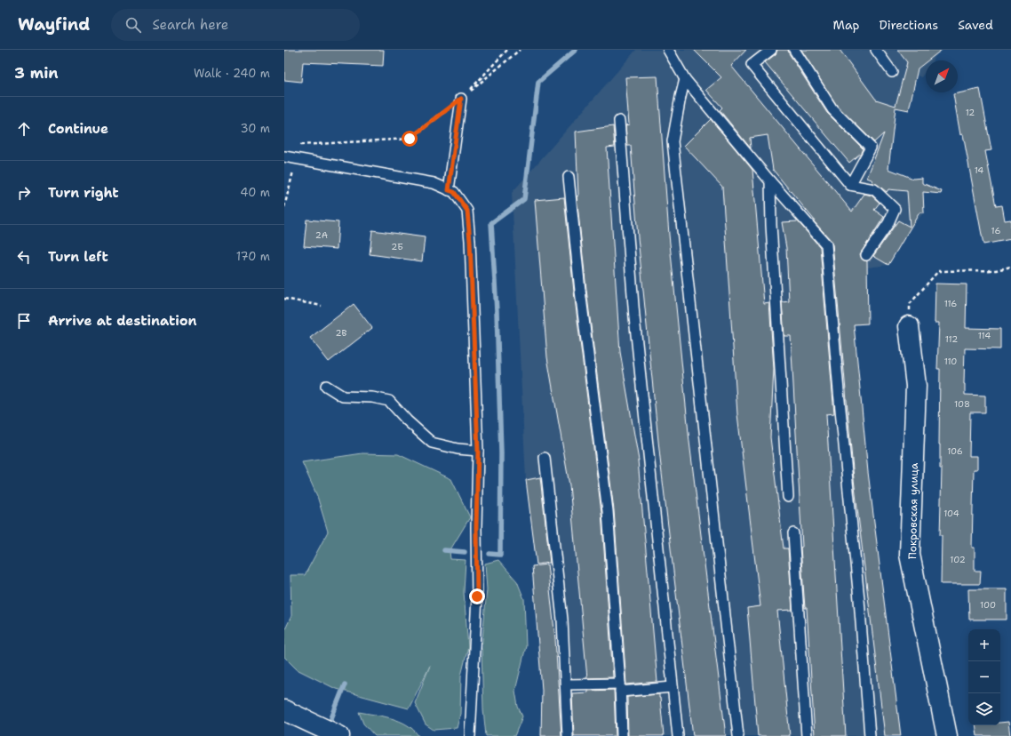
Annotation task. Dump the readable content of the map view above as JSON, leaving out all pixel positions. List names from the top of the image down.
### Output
{
  "streets": {
    "street": ["Покровская улица"]
  },
  "house_numbers": [
    "12",
    "14",
    "16",
    "2А",
    "2Б",
    "116",
    "2В",
    "114",
    "112",
    "110",
    "108",
    "106",
    "104",
    "102",
    "100"
  ],
  "north": "top right",
  "page": {
    "header": "Wayfind",
    "search": "Search here",
    "nav": ["Map", "Directions", "Saved"],
    "heading": ["3 min", "Walk · 240 m"],
    "list": [
      ["Continue", "30 m"],
      ["Turn right", "40 m"],
      ["Turn left", "170 m"],
      "Arrive at destination"
    ],
    "map_buttons": ["+", "−"]
  }
}
